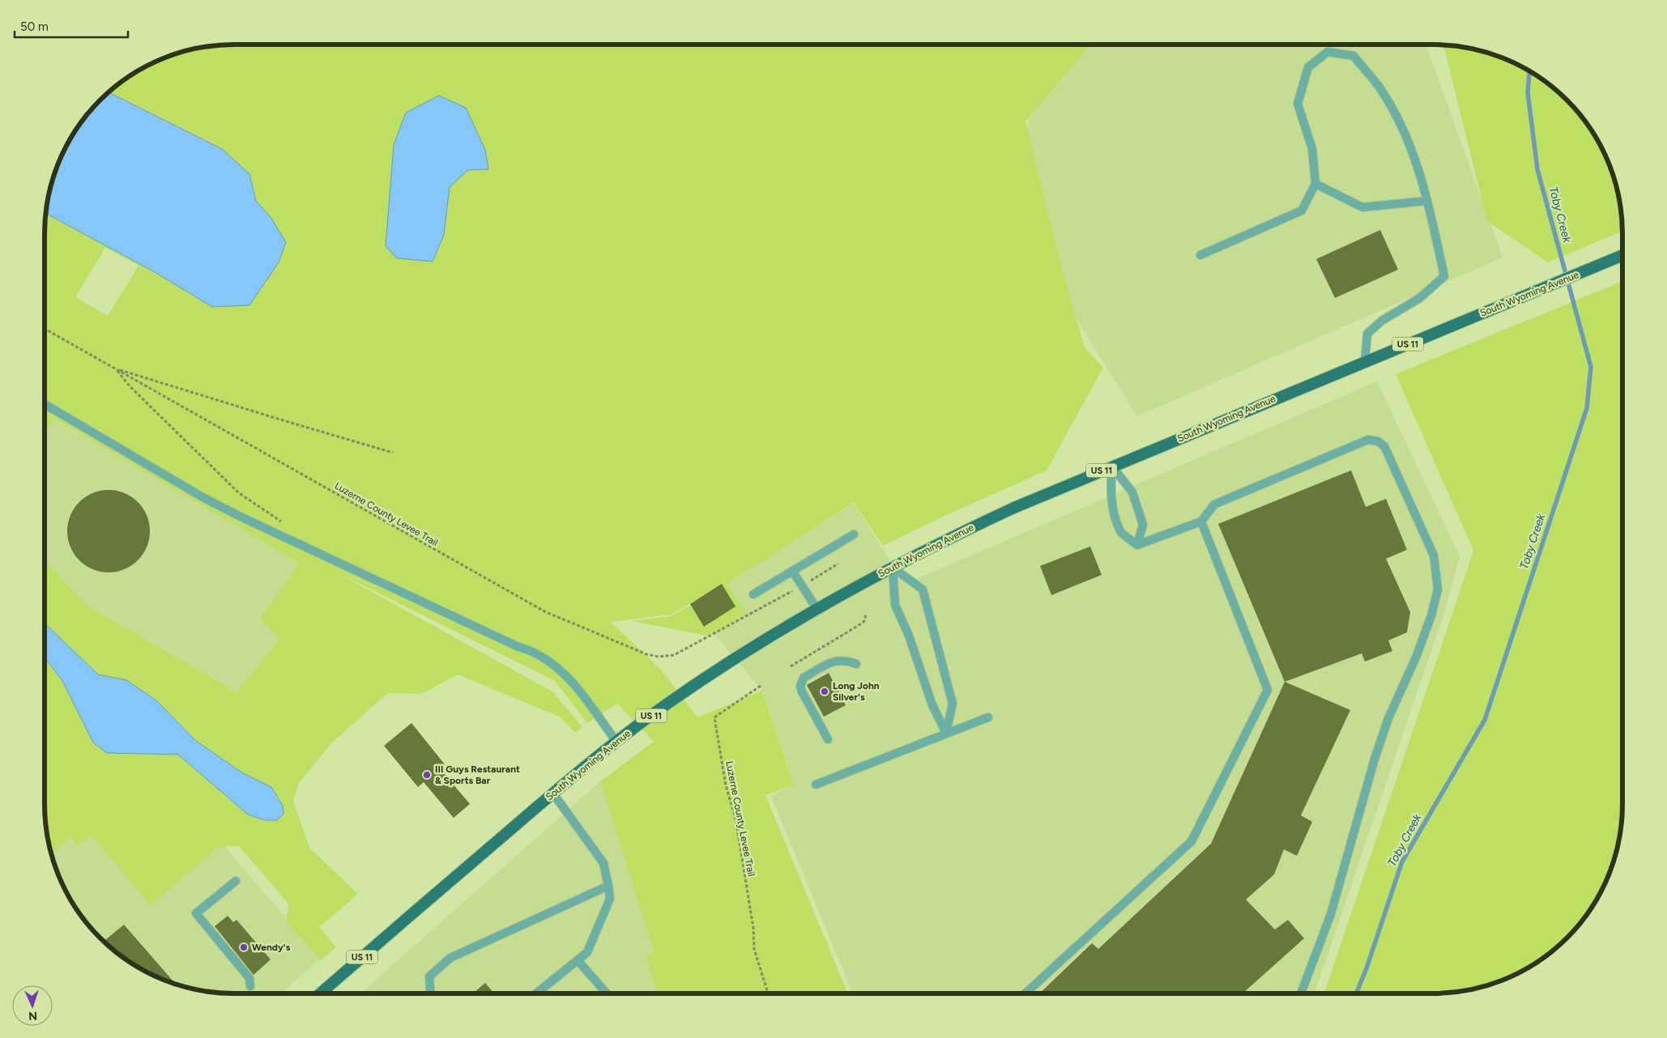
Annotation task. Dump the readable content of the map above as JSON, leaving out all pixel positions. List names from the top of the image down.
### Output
{
  "streets": {
    "main road": ["South Wyoming Avenue", "US 11"],
    "path": ["Luzerne County Levee Trail"]
  },
  "water": ["Toby Creek"],
  "places": ["Long John Silver's", "III Guys Restaurant & Sports Bar", "Wendy's"],
  "scale_bar": "50 m",
  "north": "bottom"
}
